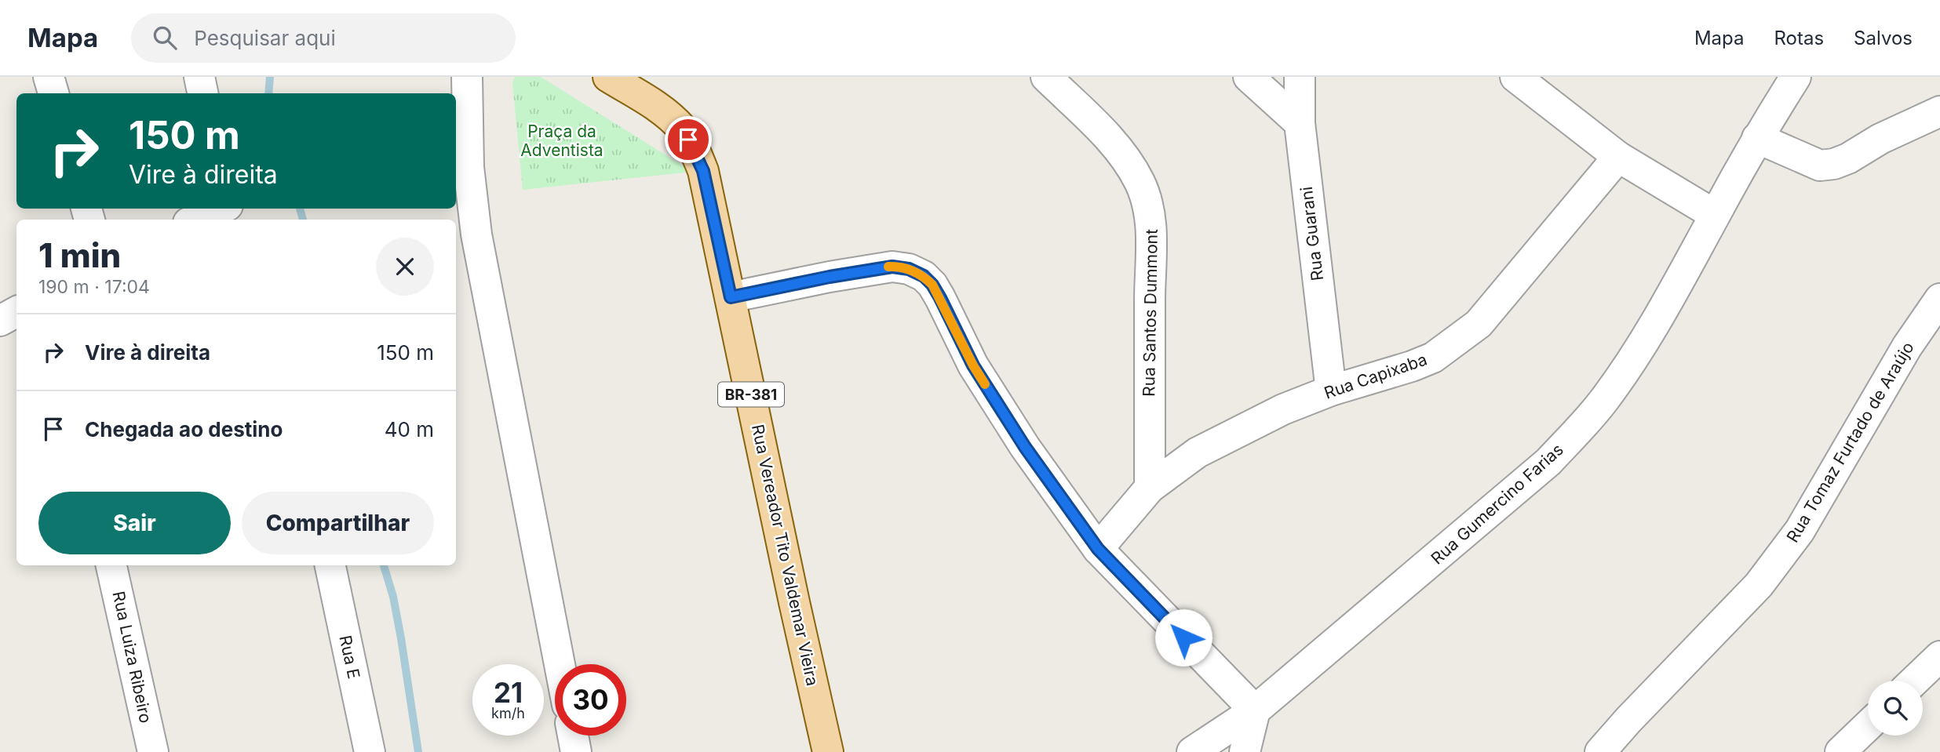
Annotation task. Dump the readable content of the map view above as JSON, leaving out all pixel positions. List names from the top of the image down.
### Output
{
  "streets": {
    "main road": ["BR-381", "Rua Vereador Tito Valdemar Vieira"],
    "street": [
      "Rua Guarani",
      "Rua Santos Dummont",
      "Rua Capixaba",
      "Rua Tomaz Furtado de Araújo",
      "Rua Gumercino Farias",
      "Rua Luiza Ribeiro",
      "Rua E"
    ]
  },
  "crossings": [
    ["Rua Guarani", "Rua Capixaba"],
    ["Rua Santos Dummont", "Rua Capixaba"]
  ],
  "parks": ["Praça da Adventista"],
  "page": {
    "header": "Mapa",
    "search": "Pesquisar aqui",
    "nav": ["Mapa", "Rotas", "Salvos"],
    "turn": ["150 m", "Vire à direita"],
    "heading": ["1 min", "190 m · 17:04"],
    "list": [
      {
        "name": "Vire à direita",
        "value": "150 m"
      },
      {
        "name": "Chegada ao destino",
        "value": "40 m"
      }
    ],
    "buttons": ["Sair", "Compartilhar"],
    "speed": "21 km/h",
    "limit": "30"
  }
}
